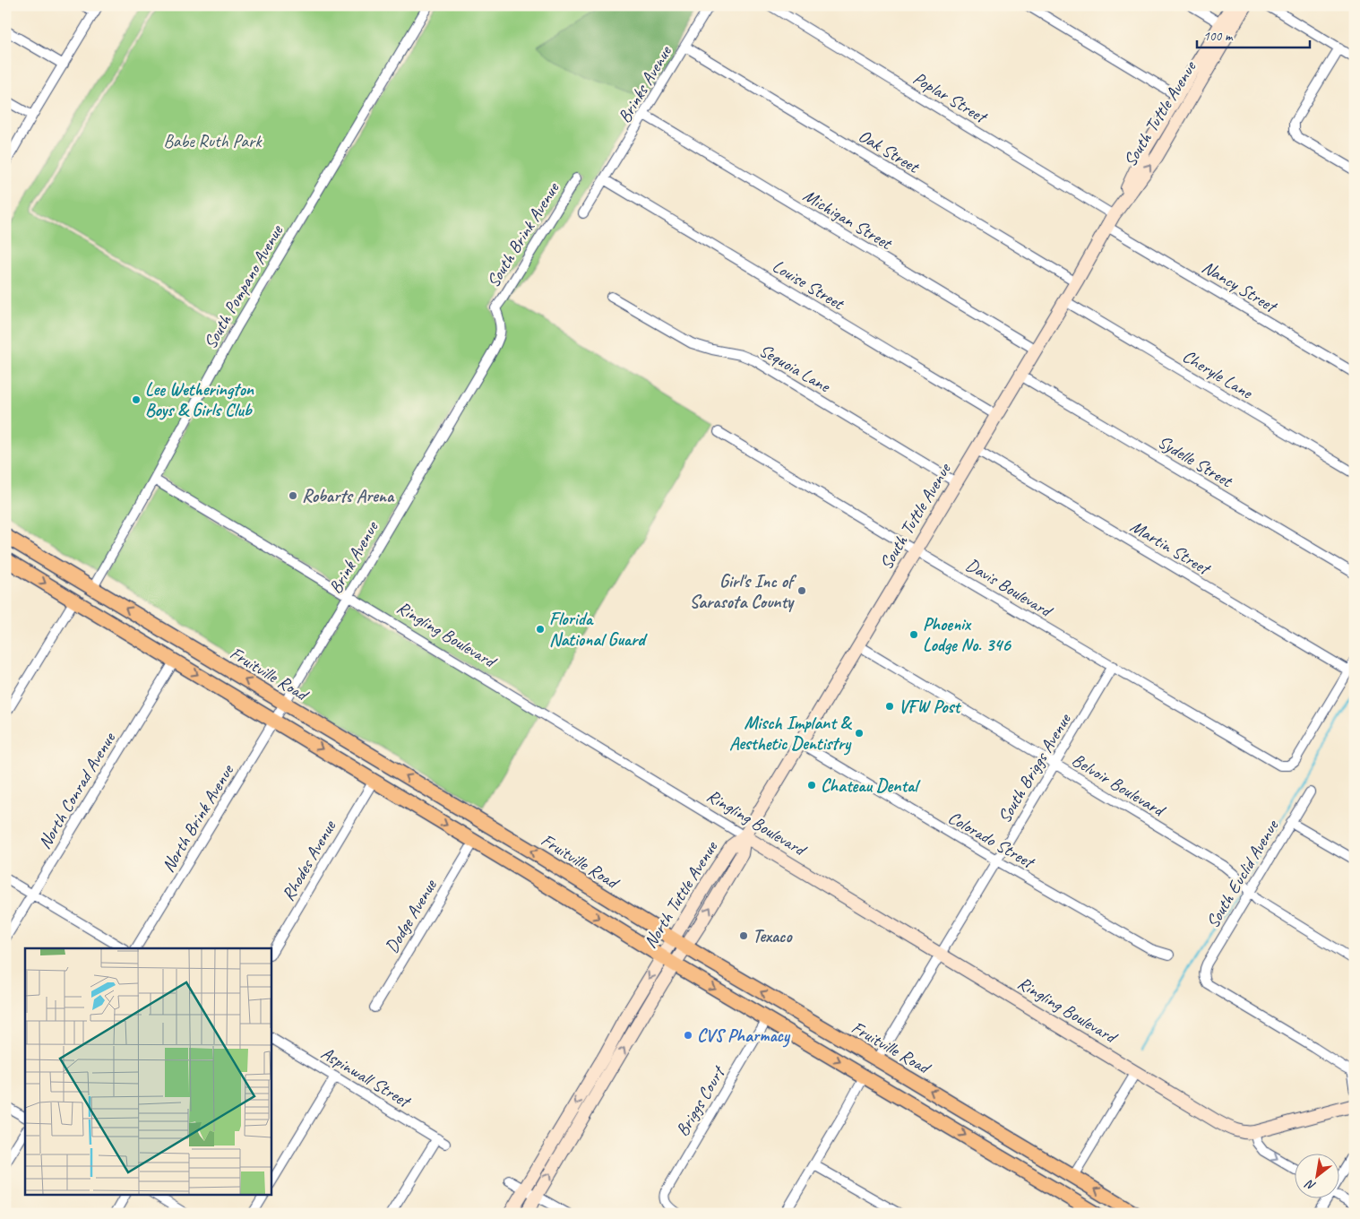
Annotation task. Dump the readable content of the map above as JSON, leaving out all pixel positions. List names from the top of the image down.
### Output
{
  "streets": {
    "main road": [
      "South Tuttle Avenue",
      "Ringling Boulevard",
      "Fruitville Road",
      "North Tuttle Avenue"
    ],
    "street": [
      "Brinks Avenue",
      "Poplar Street",
      "Oak Street",
      "Michigan Street",
      "South Brink Avenue",
      "Louise Street",
      "Nancy Street",
      "South Pompano Avenue",
      "Sequoia Lane",
      "Cheryle Lane",
      "Sydelle Street",
      "Martin Street",
      "Brink Avenue",
      "Davis Boulevard",
      "South Briggs Avenue",
      "Belvoir Boulevard",
      "North Conrad Avenue",
      "North Brink Avenue",
      "Colorado Street",
      "Rhodes Avenue",
      "South Euclid Avenue",
      "Dodge Avenue",
      "Aspinwall Street",
      "Briggs Court"
    ]
  },
  "crossings": [
    ["Brinks Avenue", "Oak Street"],
    ["Brinks Avenue", "Michigan Street"],
    ["Brinks Avenue", "Louise Street"],
    ["Poplar Street", "South Tuttle Avenue"],
    ["South Tuttle Avenue", "Oak Street"],
    ["South Tuttle Avenue", "Michigan Street"],
    ["South Tuttle Avenue", "Louise Street"],
    ["South Tuttle Avenue", "Nancy Street"],
    ["South Tuttle Avenue", "Sequoia Lane"],
    ["South Tuttle Avenue", "Cheryle Lane"],
    ["South Tuttle Avenue", "Sydelle Street"],
    ["South Tuttle Avenue", "Martin Street"],
    ["South Tuttle Avenue", "Davis Boulevard"],
    ["South Tuttle Avenue", "Ringling Boulevard"],
    ["South Tuttle Avenue", "Belvoir Boulevard"],
    ["South Tuttle Avenue", "Colorado Street"],
    ["South Tuttle Avenue", "North Tuttle Avenue"],
    ["South Brink Avenue", "Brink Avenue"],
    ["South Pompano Avenue", "Ringling Boulevard"],
    ["South Pompano Avenue", "Fruitville Road"],
    ["Martin Street", "Davis Boulevard"],
    ["Brink Avenue", "Ringling Boulevard"],
    ["Brink Avenue", "Fruitville Road"],
    ["Brink Avenue", "North Brink Avenue"],
    ["Davis Boulevard", "South Briggs Avenue"],
    ["Ringling Boulevard", "South Briggs Avenue"],
    ["Ringling Boulevard", "North Tuttle Avenue"],
    ["Fruitville Road", "South Briggs Avenue"],
    ["Fruitville Road", "North Conrad Avenue"],
    ["Fruitville Road", "North Brink Avenue"],
    ["Fruitville Road", "Rhodes Avenue"],
    ["Fruitville Road", "North Tuttle Avenue"],
    ["Fruitville Road", "Dodge Avenue"],
    ["Fruitville Road", "Briggs Court"],
    ["South Briggs Avenue", "Belvoir Boulevard"],
    ["South Briggs Avenue", "Colorado Street"],
    ["Belvoir Boulevard", "South Euclid Avenue"]
  ],
  "parks": ["Babe Ruth Park"],
  "places": [
    "Lee Wetherington Boys & Girls Club",
    "Robarts Arena",
    "Girl's Inc of Sarasota County",
    "Florida National Guard",
    "Phoenix Lodge No. 346",
    "VFW Post",
    "Misch Implant & Aesthetic Dentistry",
    "Chateau Dental",
    "Texaco",
    "CVS Pharmacy"
  ],
  "scale_bar": "100 m",
  "north": "bottom left"
}
